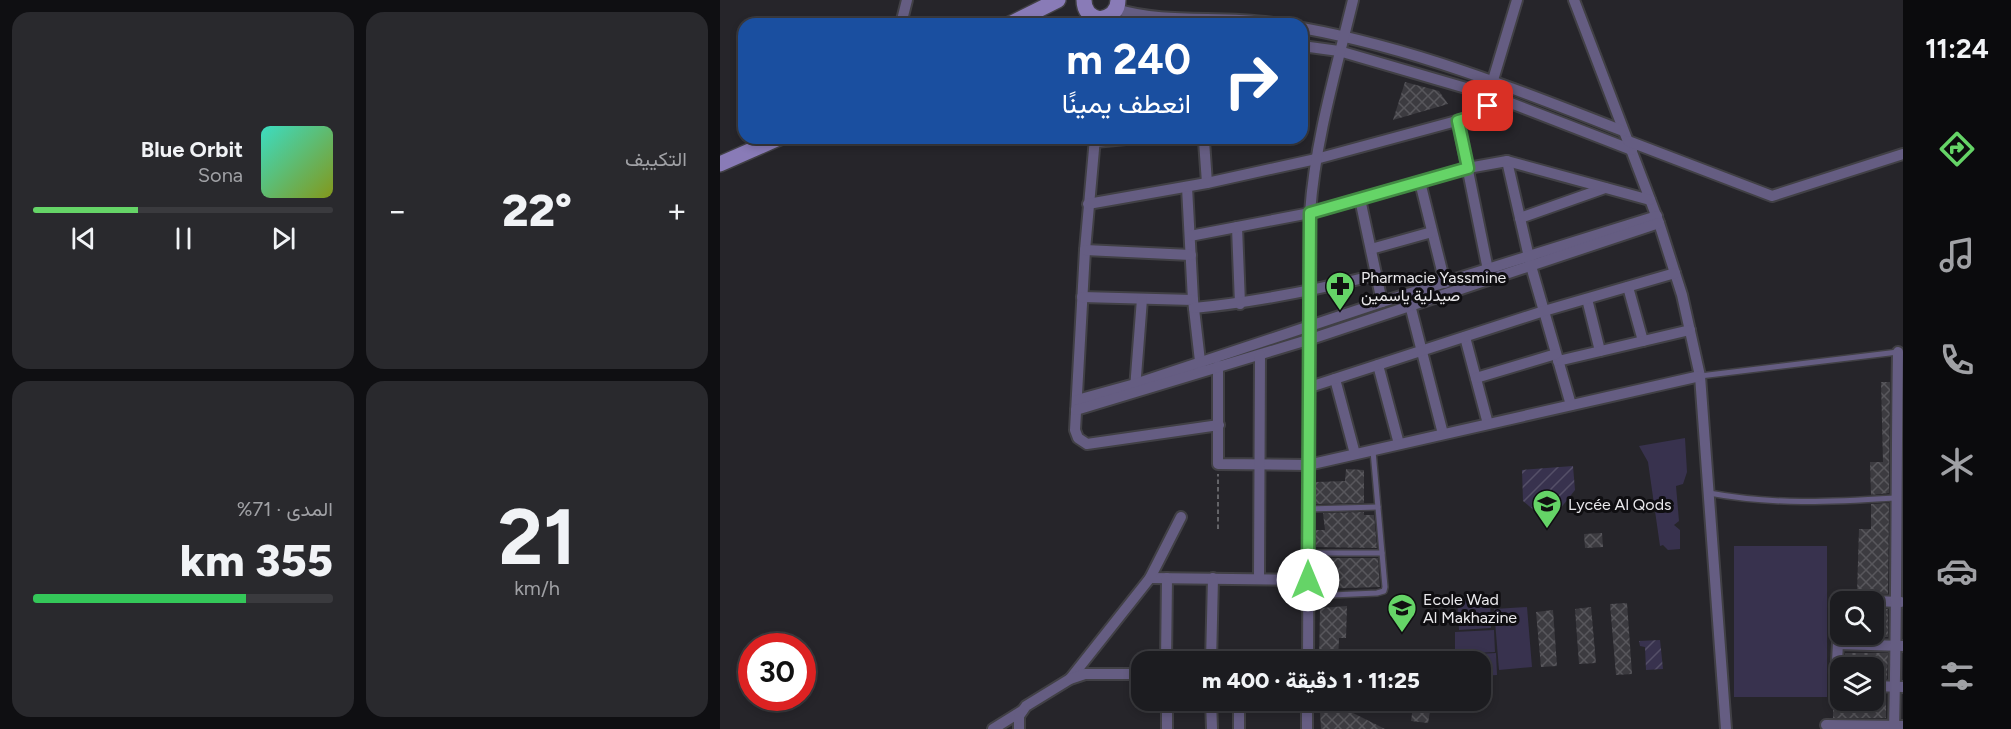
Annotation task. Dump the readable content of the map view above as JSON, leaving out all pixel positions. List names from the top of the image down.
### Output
{
  "places": {
    "pharmacy": ["Pharmacie Yassmine صيدلية ياسمين"],
    "school or university": ["Lycée Al Qods", "Ecole Wad Al Makhazine"]
  },
  "page": {
    "tabs": "11:24",
    "tile": [
      "التكييف",
      ["21", "km/h"],
      ["المدى · 71%", "355 km"]
    ],
    "turn": ["240 m", "انعطف يمينًا"],
    "song": ["Blue Orbit", "Sona"],
    "heat": ["−", "22°", "+"],
    "limit": "30",
    "trip": "11:25 · 1 دقيقة · 400 m"
  }
}
